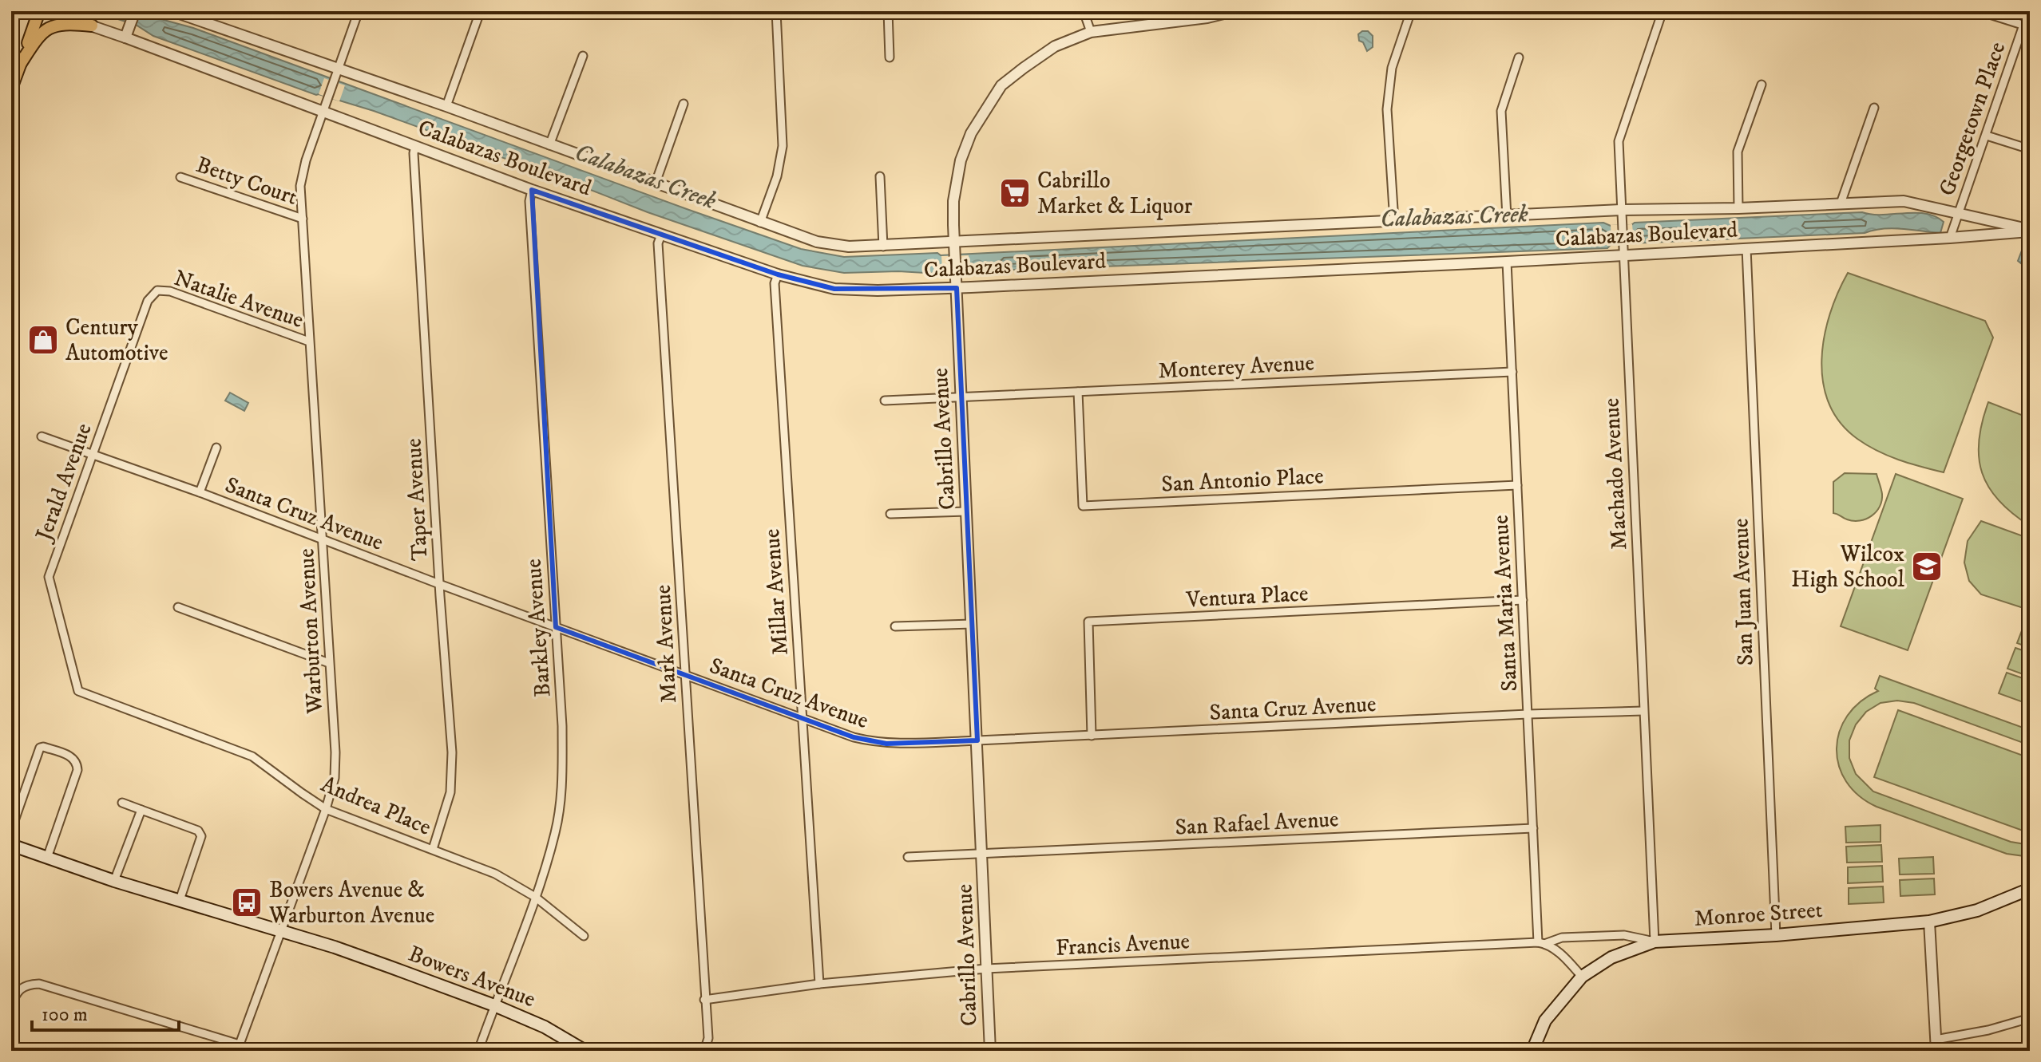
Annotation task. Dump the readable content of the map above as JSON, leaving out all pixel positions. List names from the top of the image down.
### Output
{
  "streets": {
    "main road": ["Monroe Street", "Bowers Avenue"],
    "street": [
      "Georgetown Place",
      "Calabazas Boulevard",
      "Betty Court",
      "Natalie Avenue",
      "Monterey Avenue",
      "Cabrillo Avenue",
      "Machado Avenue",
      "San Antonio Place",
      "Jerald Avenue",
      "Taper Avenue",
      "Santa Cruz Avenue",
      "Millar Avenue",
      "San Juan Avenue",
      "Ventura Place",
      "Santa Maria Avenue",
      "Barkley Avenue",
      "Warburton Avenue",
      "Mark Avenue",
      "Andrea Place",
      "San Rafael Avenue",
      "Francis Avenue"
    ]
  },
  "crossings": [
    ["Georgetown Place", "Calabazas Boulevard"],
    ["Calabazas Boulevard", "Cabrillo Avenue"],
    ["Calabazas Boulevard", "Machado Avenue"],
    ["Calabazas Boulevard", "Taper Avenue"],
    ["Calabazas Boulevard", "Millar Avenue"],
    ["Calabazas Boulevard", "San Juan Avenue"],
    ["Calabazas Boulevard", "Santa Maria Avenue"],
    ["Calabazas Boulevard", "Barkley Avenue"],
    ["Calabazas Boulevard", "Warburton Avenue"],
    ["Calabazas Boulevard", "Mark Avenue"],
    ["Betty Court", "Warburton Avenue"],
    ["Natalie Avenue", "Jerald Avenue"],
    ["Natalie Avenue", "Warburton Avenue"],
    ["Monterey Avenue", "Cabrillo Avenue"],
    ["Monterey Avenue", "San Antonio Place"],
    ["Monterey Avenue", "Santa Maria Avenue"],
    ["Cabrillo Avenue", "Santa Cruz Avenue"],
    ["Cabrillo Avenue", "San Rafael Avenue"],
    ["Cabrillo Avenue", "Francis Avenue"],
    ["Machado Avenue", "Santa Cruz Avenue"],
    ["Machado Avenue", "Monroe Street"],
    ["Machado Avenue", "Francis Avenue"],
    ["San Antonio Place", "Santa Maria Avenue"],
    ["Jerald Avenue", "Santa Cruz Avenue"],
    ["Jerald Avenue", "Andrea Place"],
    ["Taper Avenue", "Santa Cruz Avenue"],
    ["Taper Avenue", "Andrea Place"],
    ["Santa Cruz Avenue", "Millar Avenue"],
    ["Santa Cruz Avenue", "Ventura Place"],
    ["Santa Cruz Avenue", "Santa Maria Avenue"],
    ["Santa Cruz Avenue", "Barkley Avenue"],
    ["Santa Cruz Avenue", "Warburton Avenue"],
    ["Santa Cruz Avenue", "Mark Avenue"],
    ["Millar Avenue", "Francis Avenue"],
    ["San Juan Avenue", "Monroe Street"],
    ["Ventura Place", "Santa Maria Avenue"],
    ["Santa Maria Avenue", "San Rafael Avenue"],
    ["Santa Maria Avenue", "Francis Avenue"],
    ["Barkley Avenue", "Andrea Place"],
    ["Barkley Avenue", "Bowers Avenue"],
    ["Warburton Avenue", "Andrea Place"],
    ["Warburton Avenue", "Bowers Avenue"],
    ["Mark Avenue", "Francis Avenue"],
    ["Monroe Street", "Francis Avenue"]
  ],
  "water": ["Calabazas Creek"],
  "places": {
    "supermarket": ["Cabrillo Market & Liquor"],
    "shop": ["Century Automotive"],
    "school or university": ["Wilcox High School"],
    "bus stop": ["Bowers Avenue & Warburton Avenue"]
  },
  "scale_bar": "100 m"
}
